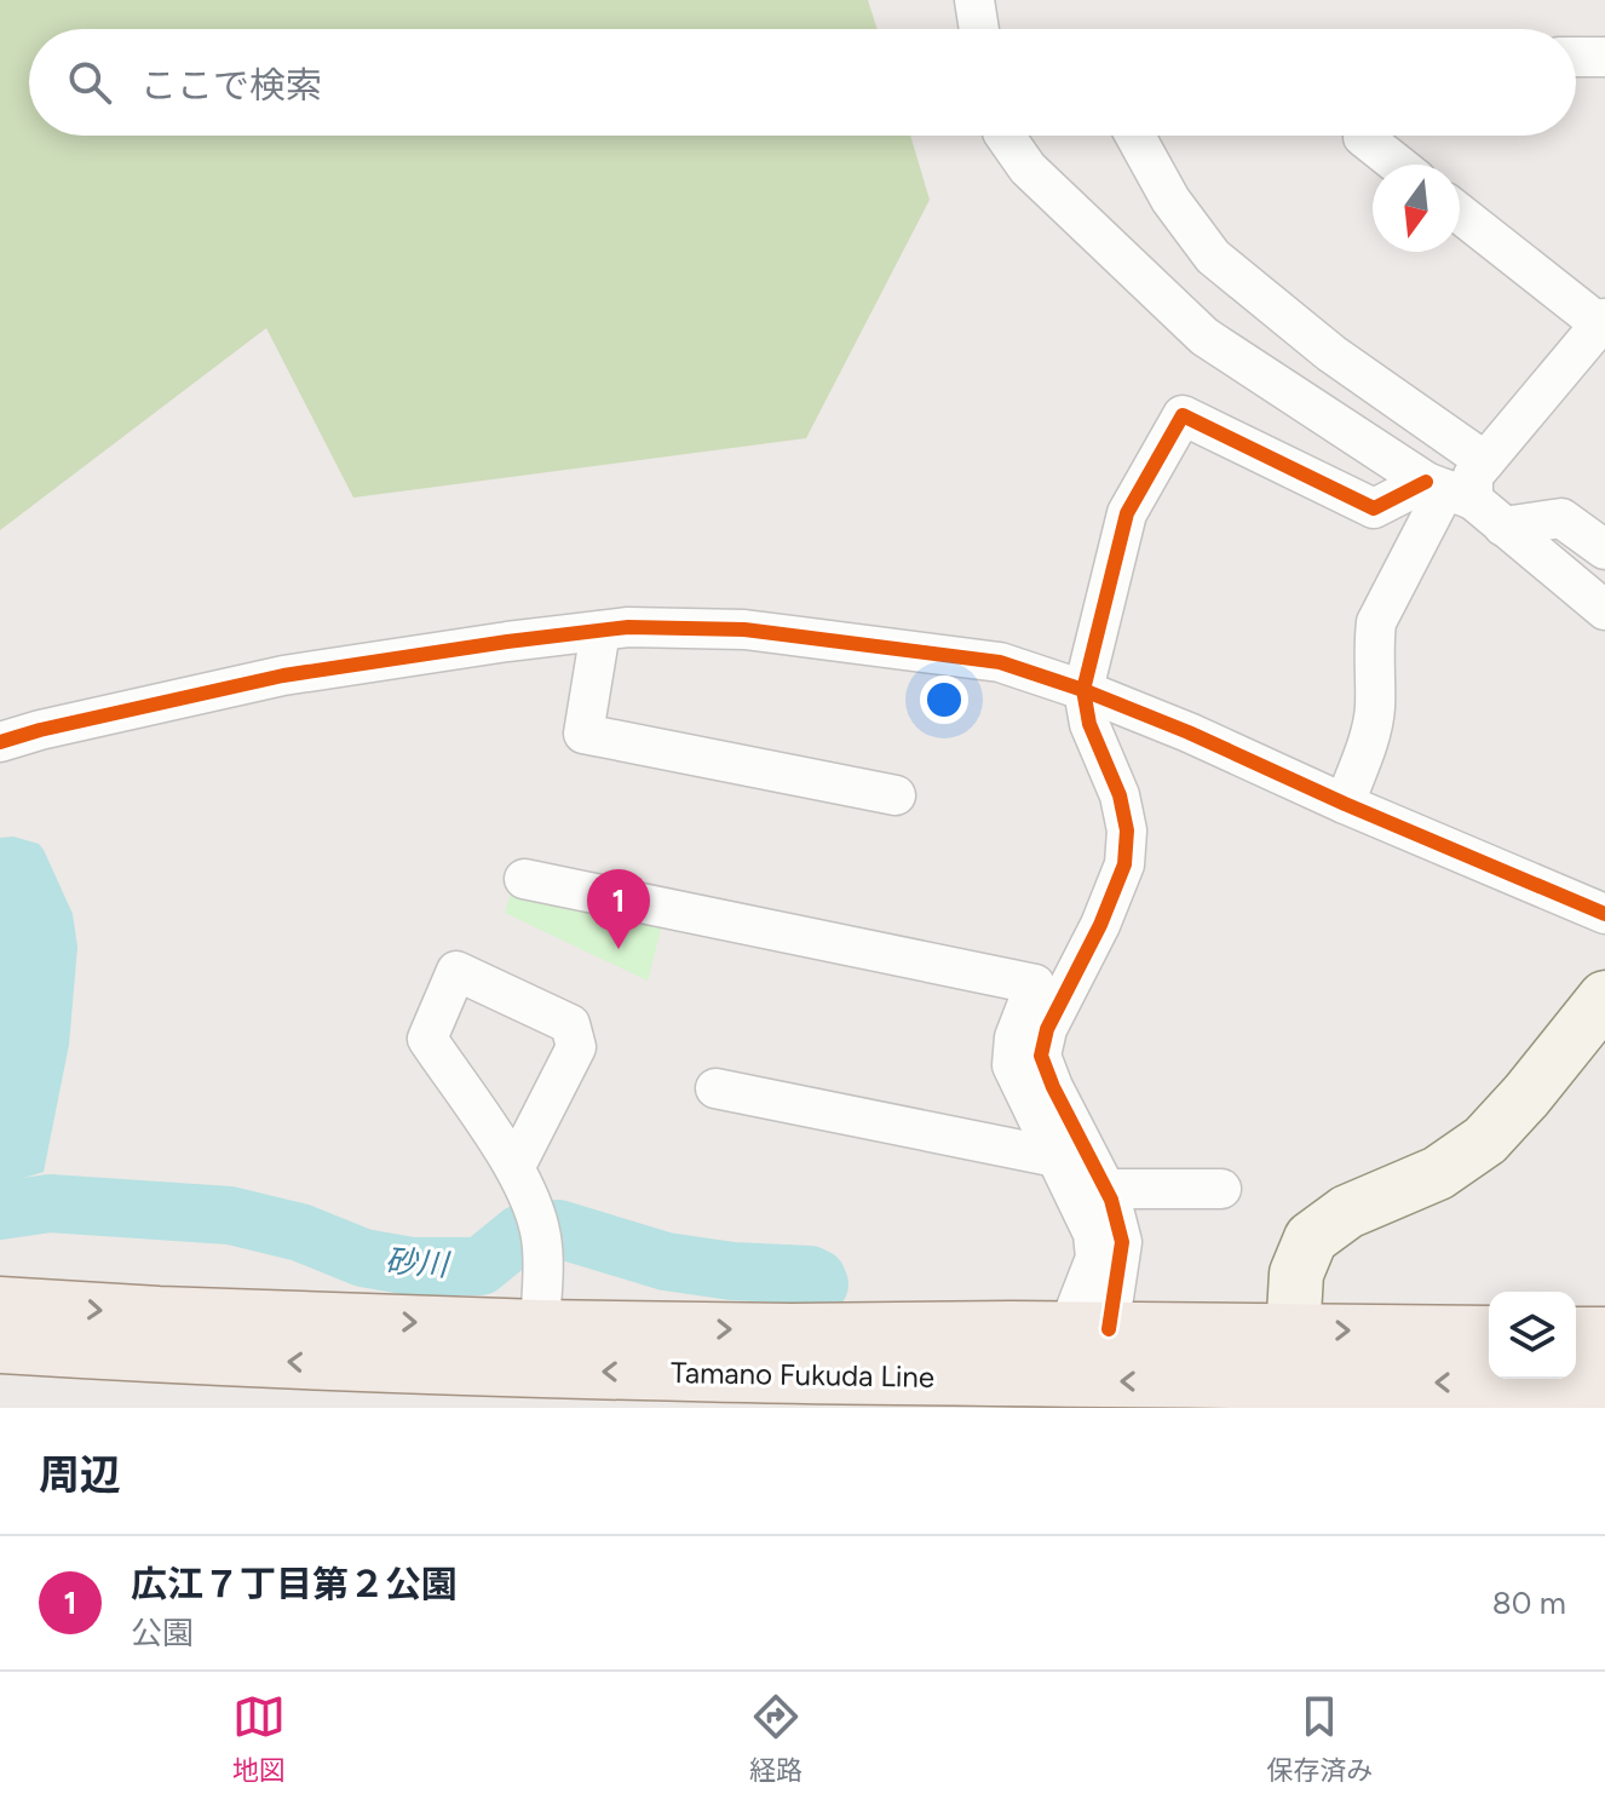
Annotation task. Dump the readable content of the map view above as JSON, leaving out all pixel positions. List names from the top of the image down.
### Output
{
  "streets": {
    "main road": ["Tamano Fukuda Line"]
  },
  "water": ["砂川"],
  "north": "bottom",
  "page": {
    "search": "ここで検索",
    "pins": "1",
    "heading": "周辺",
    "list": [
      {
        "mark": "1",
        "name": "広江７丁目第２公園",
        "note": "公園",
        "value": "80 m"
      }
    ],
    "nav": ["地図", "経路", "保存済み"]
  }
}
